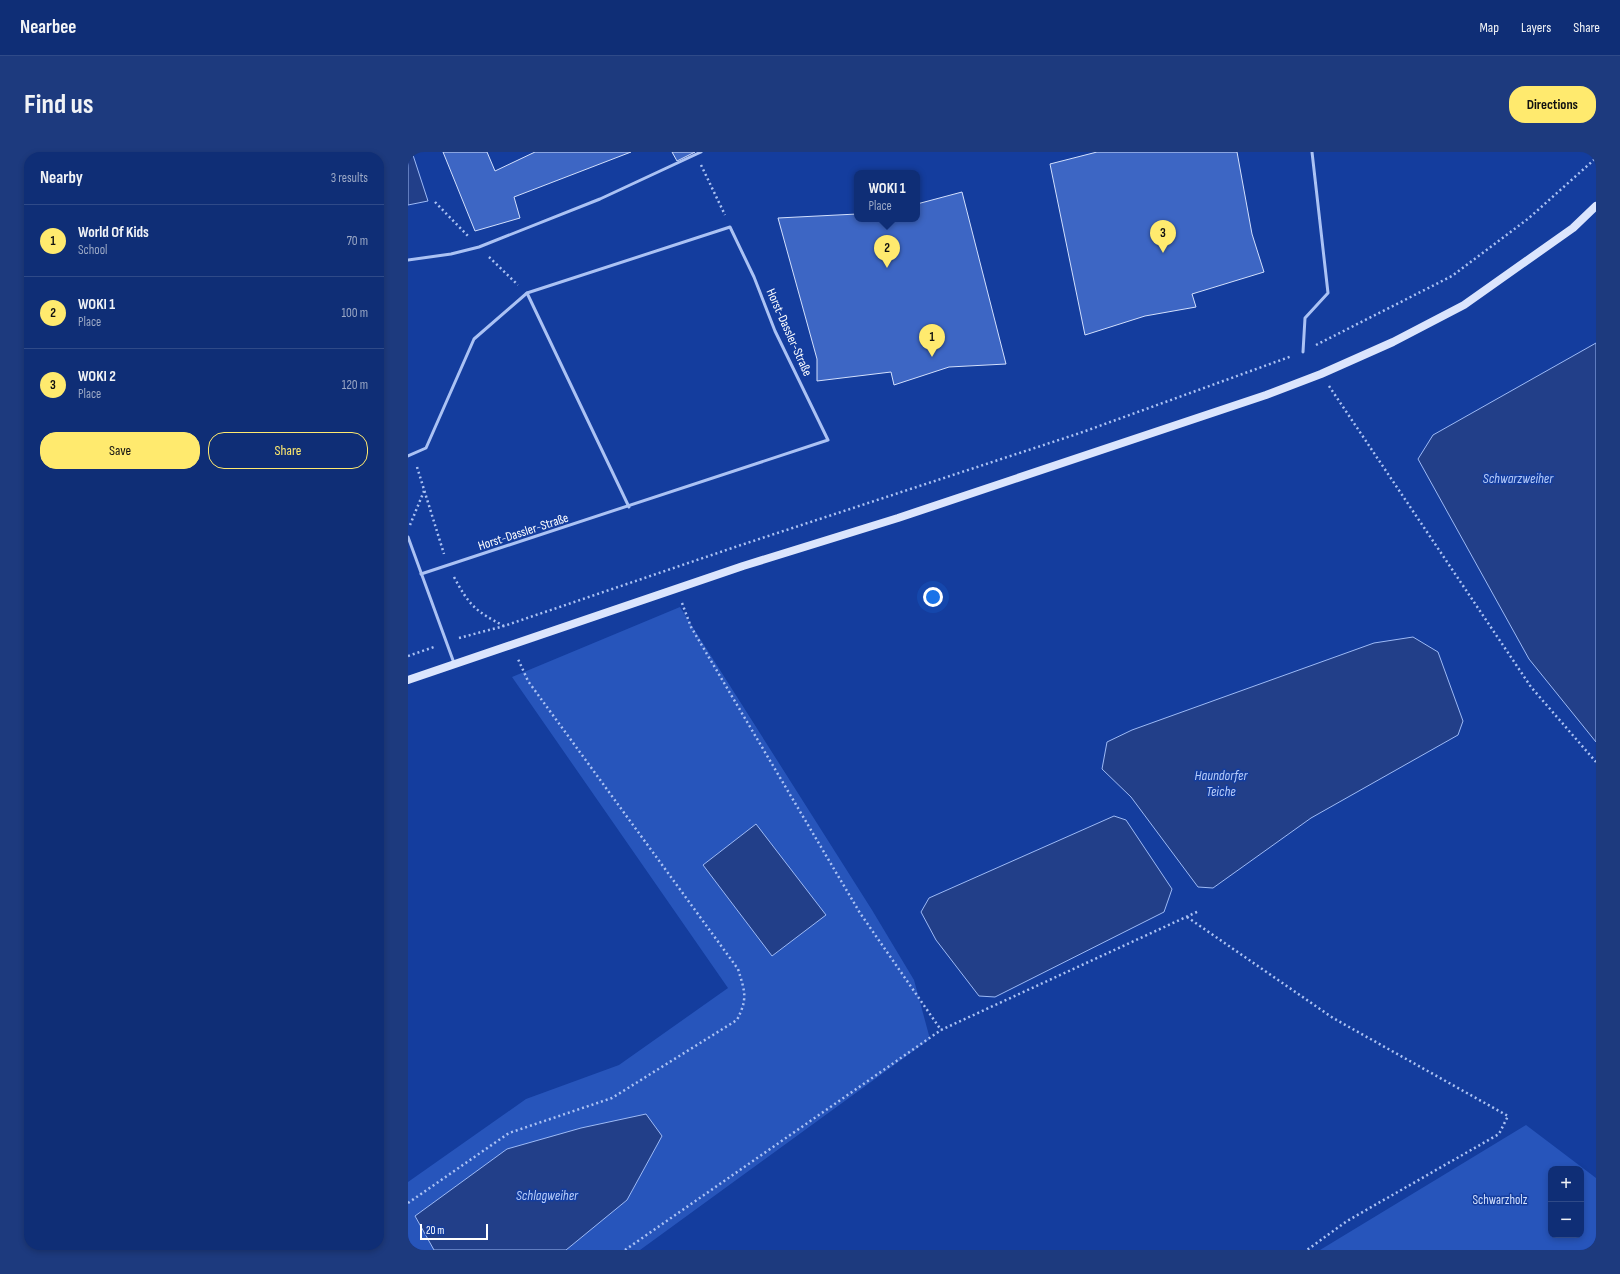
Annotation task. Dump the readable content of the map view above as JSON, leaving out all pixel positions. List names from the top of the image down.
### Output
{
  "streets": {
    "lane": ["Horst-Dassler-Straße"]
  },
  "water": ["Schwarzweiher", "Haundorfer Teiche", "Schlagweiher"],
  "parks": ["Schwarzholz"],
  "scale_bar": "20 m",
  "page": {
    "header": "Nearbee",
    "nav": ["Map", "Layers", "Share"],
    "buttons": [
      "Directions",
      ["Save", "Share"]
    ],
    "title": "Find us",
    "heading": ["Nearby", "3 results"],
    "popup": ["WOKI 1", "Place"],
    "list": [
      {
        "mark": "1",
        "name": "World Of Kids",
        "note": "School",
        "value": "70 m"
      },
      {
        "mark": "2",
        "name": "WOKI 1",
        "note": "Place",
        "value": "100 m"
      },
      {
        "mark": "3",
        "name": "WOKI 2",
        "note": "Place",
        "value": "120 m"
      }
    ],
    "pins": ["3", "2", "1"],
    "map_buttons": ["+", "−"],
    "scale": "20 m"
  }
}
